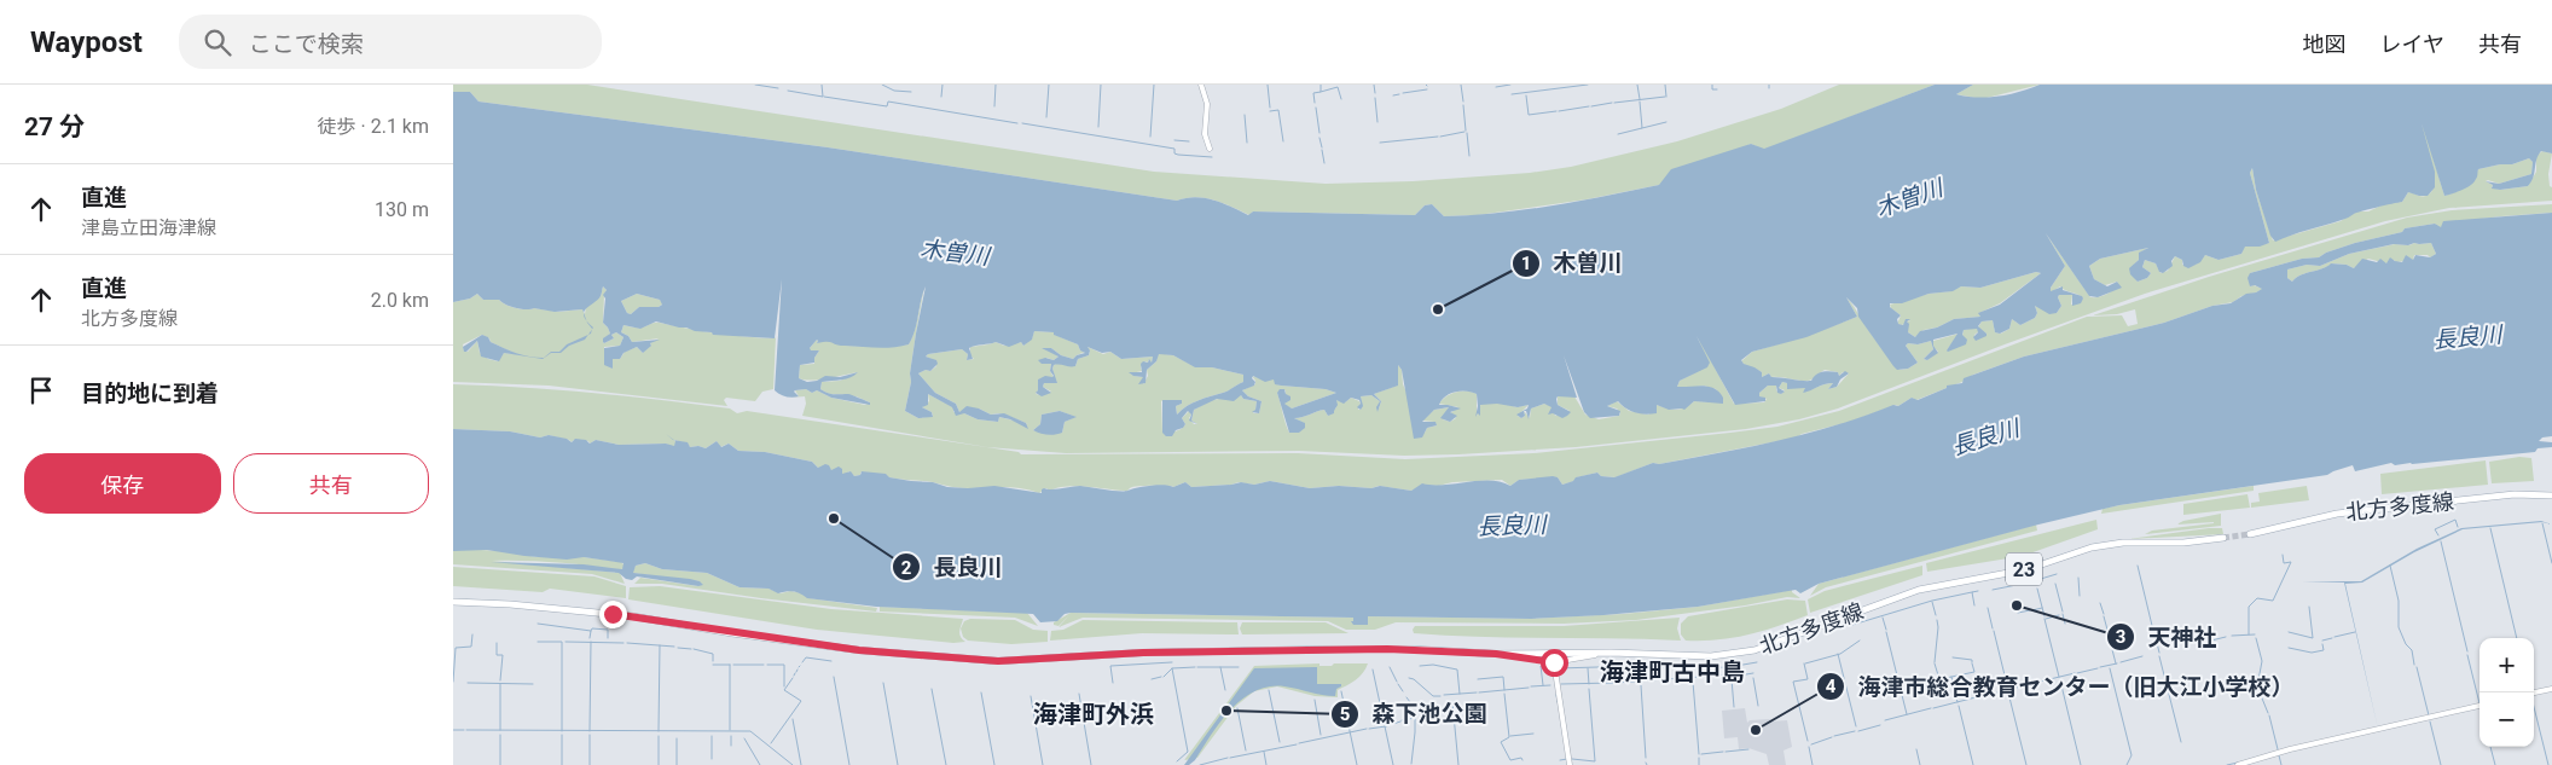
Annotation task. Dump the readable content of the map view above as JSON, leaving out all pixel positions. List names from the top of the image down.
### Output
{
  "streets": {
    "main road": ["北方多度線", "23"]
  },
  "districts": ["海津町古中島", "海津町外浜"],
  "water": ["木曽川", "長良川"],
  "places": [
    "木曽川",
    "長良川",
    "天神社",
    "森下池公園",
    "海津市総合教育センター（旧大江小学校）"
  ],
  "page": {
    "header": "Waypost",
    "search": "ここで検索",
    "nav": ["地図", "レイヤ", "共有"],
    "heading": ["27 分", "徒歩 · 2.1 km"],
    "list": [
      ["直進", "津島立田海津線", "130 m"],
      ["直進", "北方多度線", "2.0 km"],
      "目的地に到着"
    ],
    "buttons": ["保存", "共有"],
    "map_buttons": ["+", "−"]
  }
}
